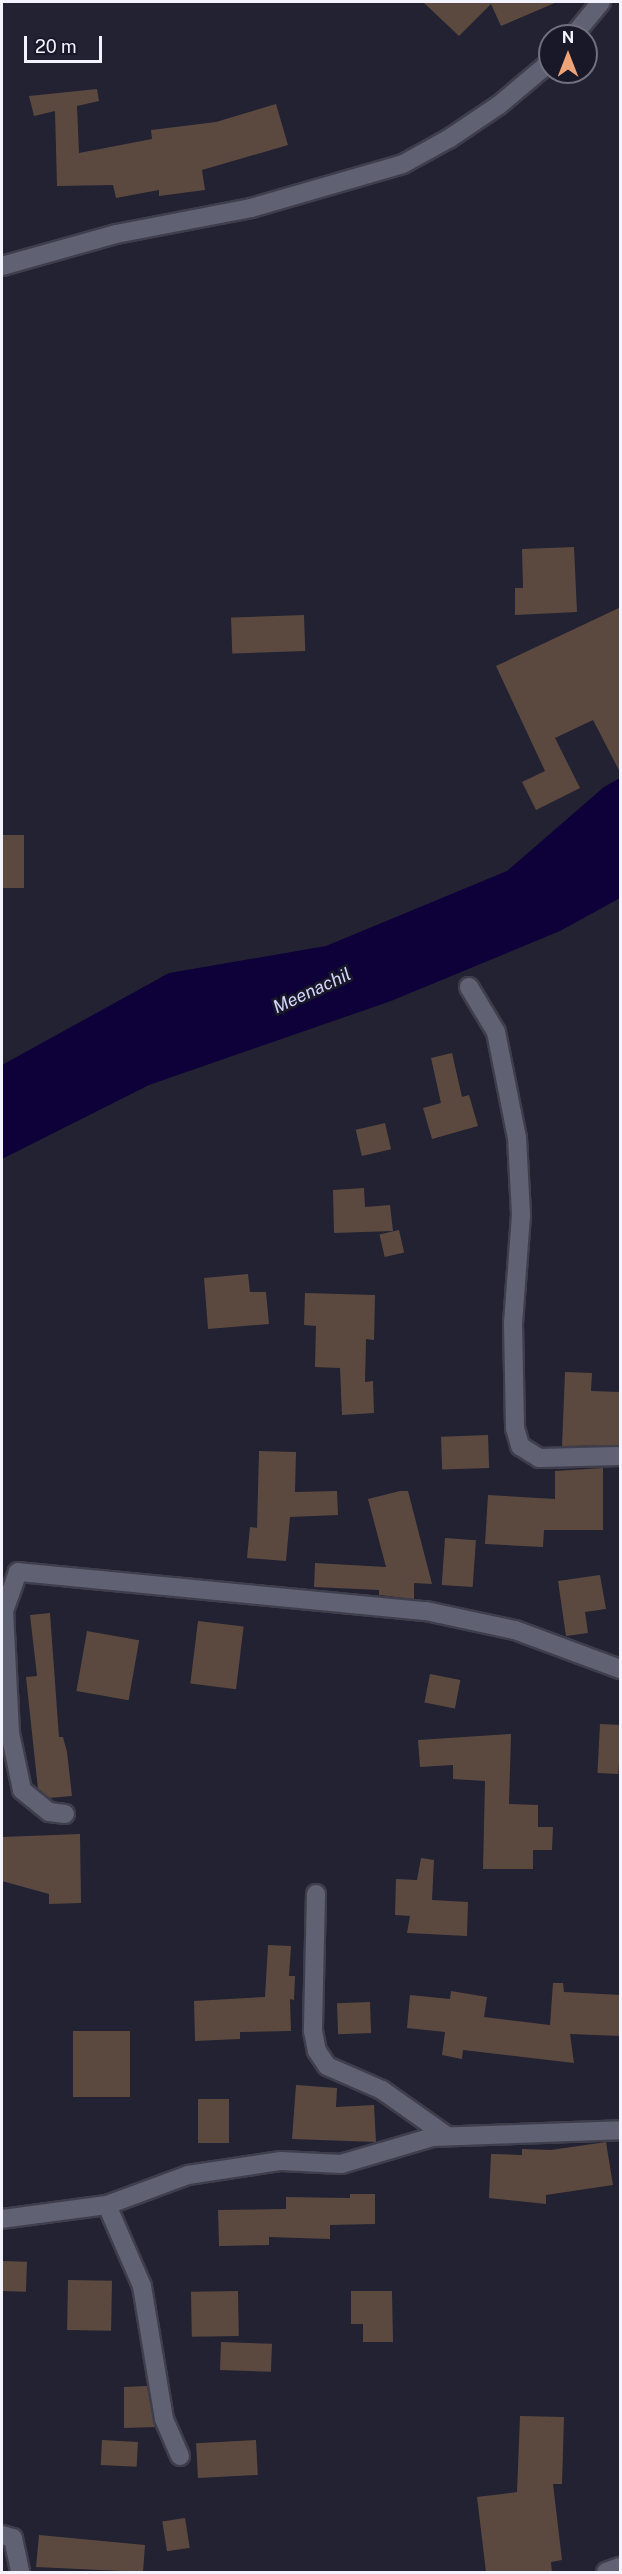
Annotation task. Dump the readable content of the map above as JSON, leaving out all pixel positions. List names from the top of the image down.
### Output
{
  "water": ["Meenachil"],
  "scale_bar": "20 m",
  "north": "top"
}
